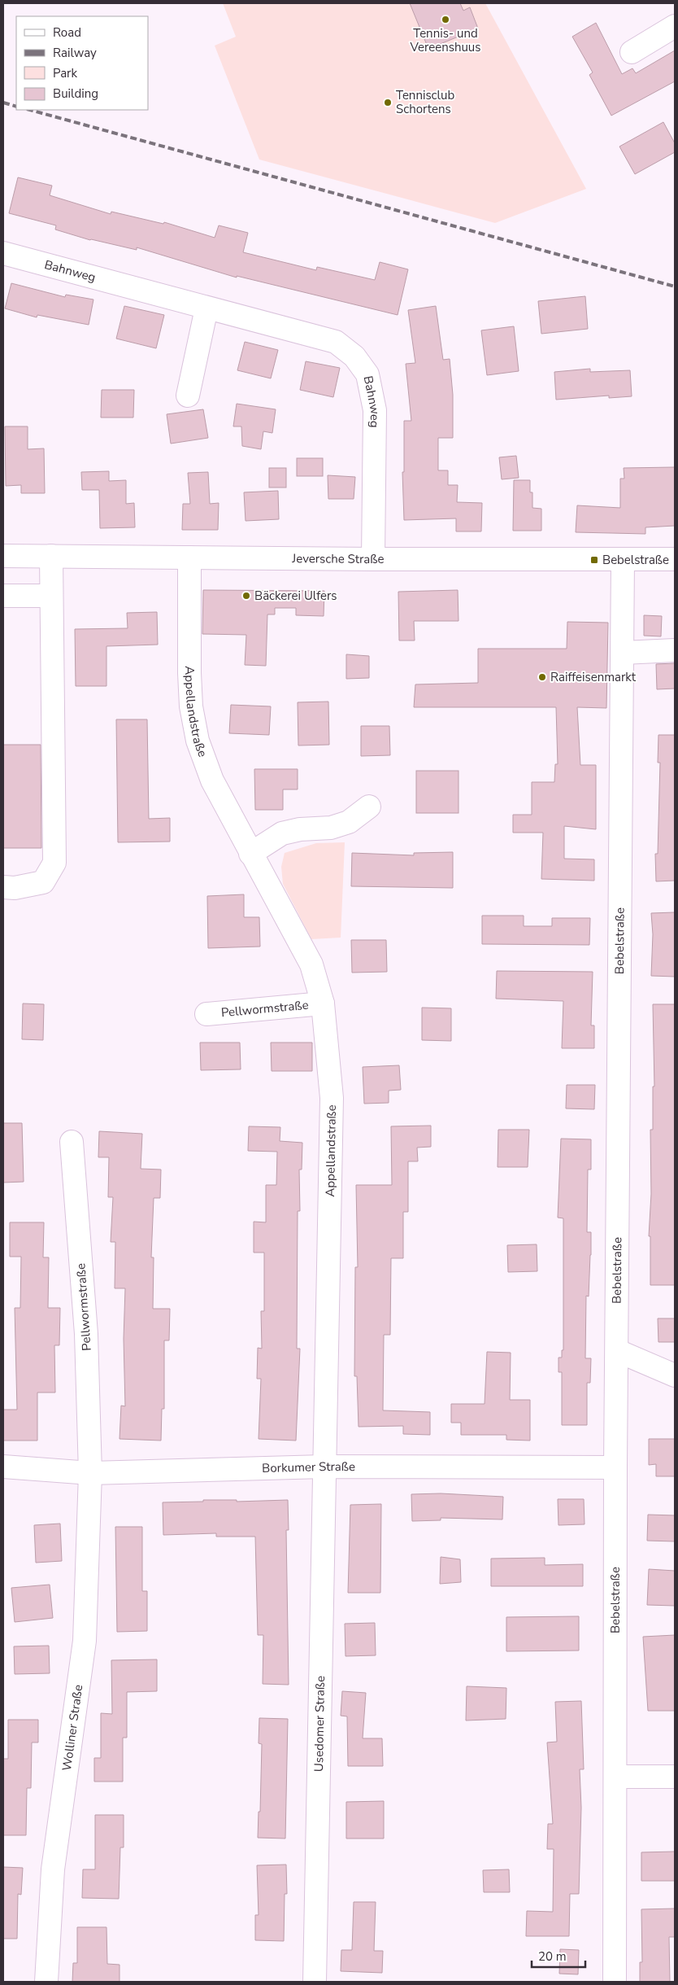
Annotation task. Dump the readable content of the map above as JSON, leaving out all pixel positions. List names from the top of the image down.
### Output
{
  "streets": {
    "street": [
      "Bahnweg",
      "Jeversche Straße",
      "Appellandstraße",
      "Bebelstraße",
      "Pellwormstraße",
      "Borkumer Straße",
      "Usedomer Straße",
      "Wolliner Straße"
    ]
  },
  "crossings": [
    ["Bahnweg", "Jeversche Straße"],
    ["Jeversche Straße", "Appellandstraße"],
    ["Jeversche Straße", "Bebelstraße"],
    ["Appellandstraße", "Pellwormstraße"],
    ["Appellandstraße", "Borkumer Straße"],
    ["Appellandstraße", "Usedomer Straße"],
    ["Bebelstraße", "Borkumer Straße"],
    ["Pellwormstraße", "Borkumer Straße"],
    ["Pellwormstraße", "Wolliner Straße"],
    ["Borkumer Straße", "Usedomer Straße"],
    ["Borkumer Straße", "Wolliner Straße"]
  ],
  "places": {
    "other": [
      "Tennis- und Vereenshuus",
      "Tennisclub Schortens",
      "Bäckerei Ulfers",
      "Raiffeisenmarkt"
    ],
    "transit": ["Bebelstraße"]
  },
  "legend": [
    "Road",
    "Railway",
    "Park",
    "Building"
  ],
  "scale_bar": "20 m"
}
